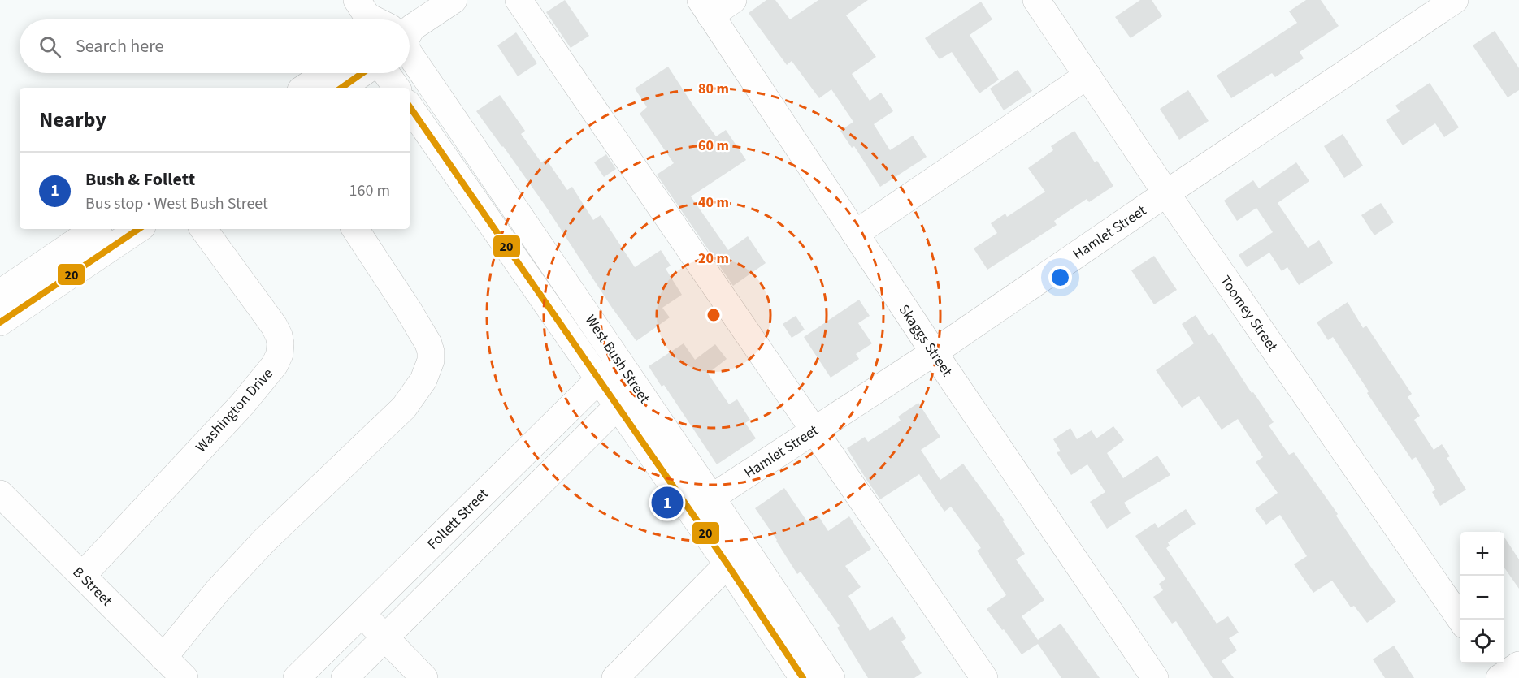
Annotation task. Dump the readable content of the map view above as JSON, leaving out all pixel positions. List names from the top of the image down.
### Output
{
  "streets": {
    "street": [
      "Hamlet Street",
      "Toomey Street",
      "Skaggs Street",
      "West Bush Street",
      "Washington Drive",
      "Follett Street",
      "B Street"
    ]
  },
  "crossings": [
    ["Hamlet Street", "Toomey Street"],
    ["Hamlet Street", "Skaggs Street"],
    ["Hamlet Street", "West Bush Street"],
    ["West Bush Street", "Follett Street"],
    ["Washington Drive", "B Street"]
  ],
  "lines": ["transit line 20"],
  "page": {
    "search": "Search here",
    "heading": "Nearby",
    "list": [
      {
        "mark": "1",
        "name": "Bush & Follett",
        "note": "Bus stop · West Bush Street",
        "value": "160 m"
      }
    ],
    "pins": "1",
    "map_buttons": ["+", "−"]
  },
  "rings": [
    "80 m",
    "60 m",
    "40 m",
    "20 m"
  ]
}
